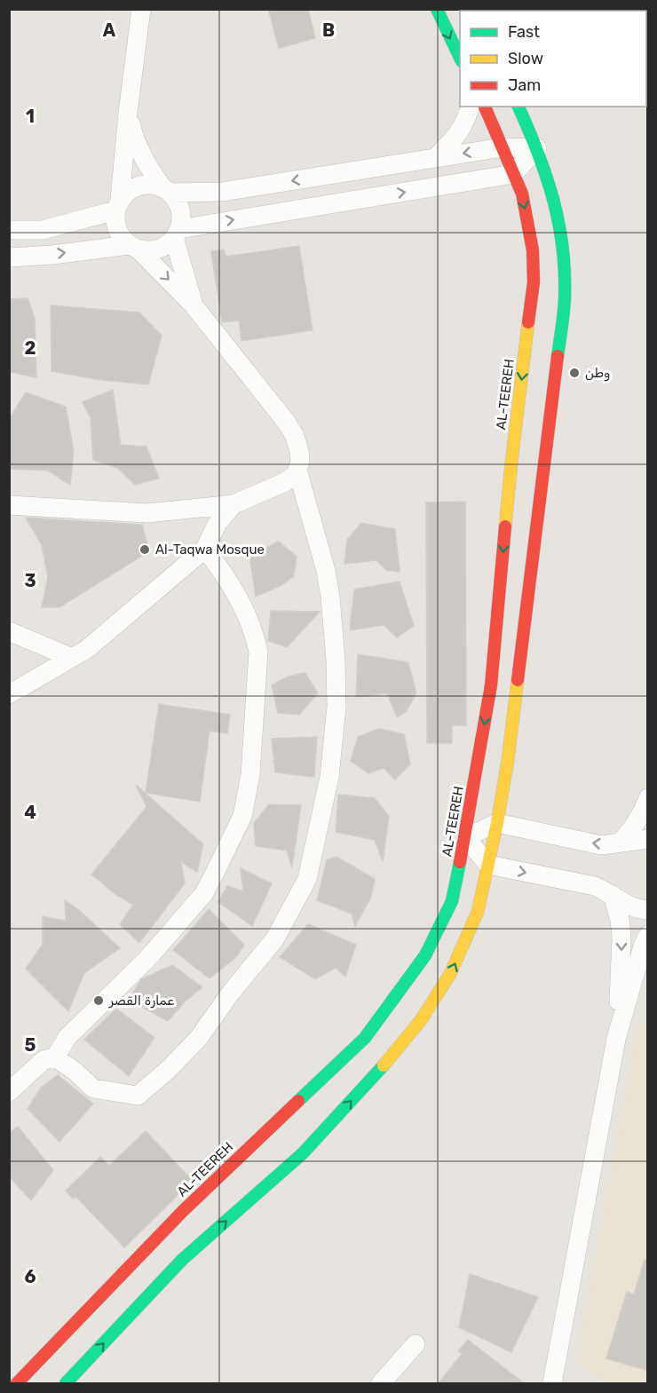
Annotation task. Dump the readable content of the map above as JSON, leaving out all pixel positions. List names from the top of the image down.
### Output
{
  "streets": {
    "main road": ["AL-TEEREH"]
  },
  "places": ["وطن", "Al-Taqwa Mosque", "عمارة القصر"],
  "legend": ["Fast", "Slow", "Jam"],
  "grid": {
    "columns": ["A", "B"],
    "rows": [
      "1",
      "2",
      "3",
      "4",
      "5",
      "6"
    ]
  }
}
